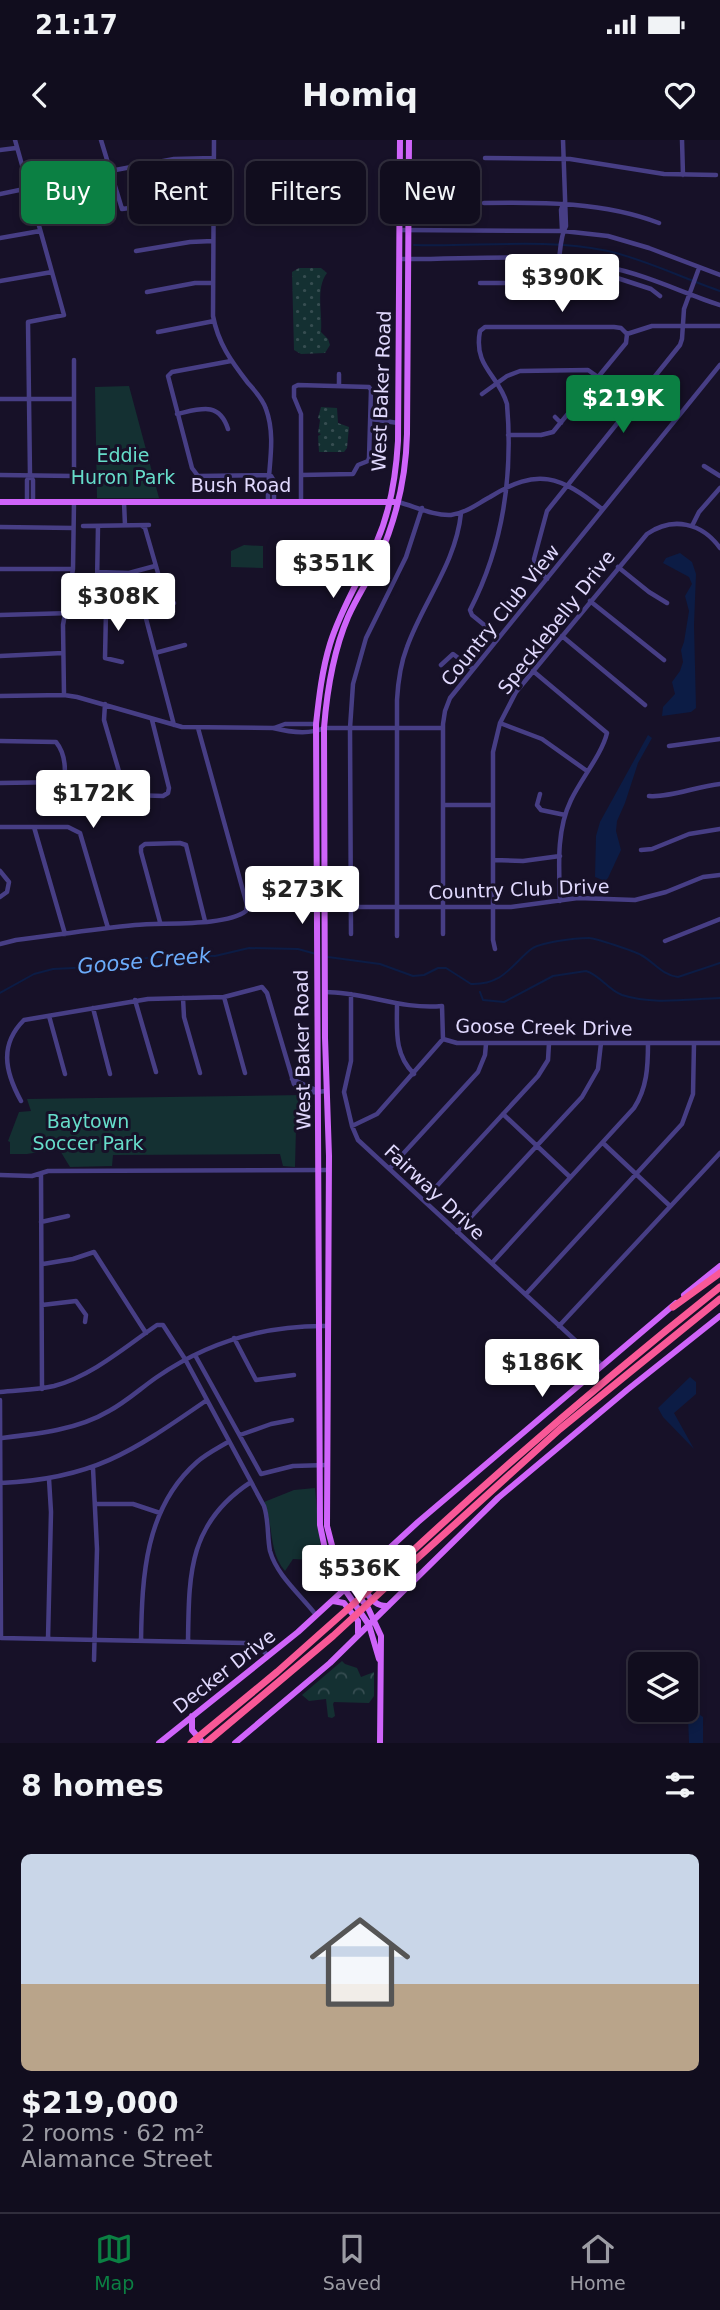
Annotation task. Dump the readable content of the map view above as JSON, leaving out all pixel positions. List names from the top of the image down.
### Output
{
  "streets": {
    "highway": ["Decker Drive"],
    "main road": ["West Baker Road", "Bush Road"],
    "street": [
      "Country Club View",
      "Specklebelly Drive",
      "Country Club Drive",
      "Goose Creek Drive",
      "Fairway Drive"
    ]
  },
  "crossings": [
    ["West Baker Road", "Bush Road"],
    ["West Baker Road", "Country Club Drive"],
    ["West Baker Road", "Goose Creek Drive"],
    ["West Baker Road", "Decker Drive"],
    ["Country Club View", "Country Club Drive"],
    ["Specklebelly Drive", "Country Club Drive"],
    ["Goose Creek Drive", "Fairway Drive"],
    ["Fairway Drive", "Decker Drive"]
  ],
  "water": ["Goose Creek"],
  "parks": ["Eddie Huron Park", "Baytown Soccer Park"],
  "page": {
    "status": "21:17",
    "header": "Homiq",
    "chip": [
      "Buy",
      "Rent",
      "Filters",
      "New"
    ],
    "price": [
      "$390K",
      "$219K",
      "$351K",
      "$308K",
      "$172K",
      "$273K",
      "$186K",
      "$536K"
    ],
    "heading": "8 homes",
    "list": [
      {
        "name": "$219,000",
        "note": "2 rooms · 62 m² · Alamance Street"
      }
    ],
    "tabs": ["Map", "Saved", "Home"]
  }
}
